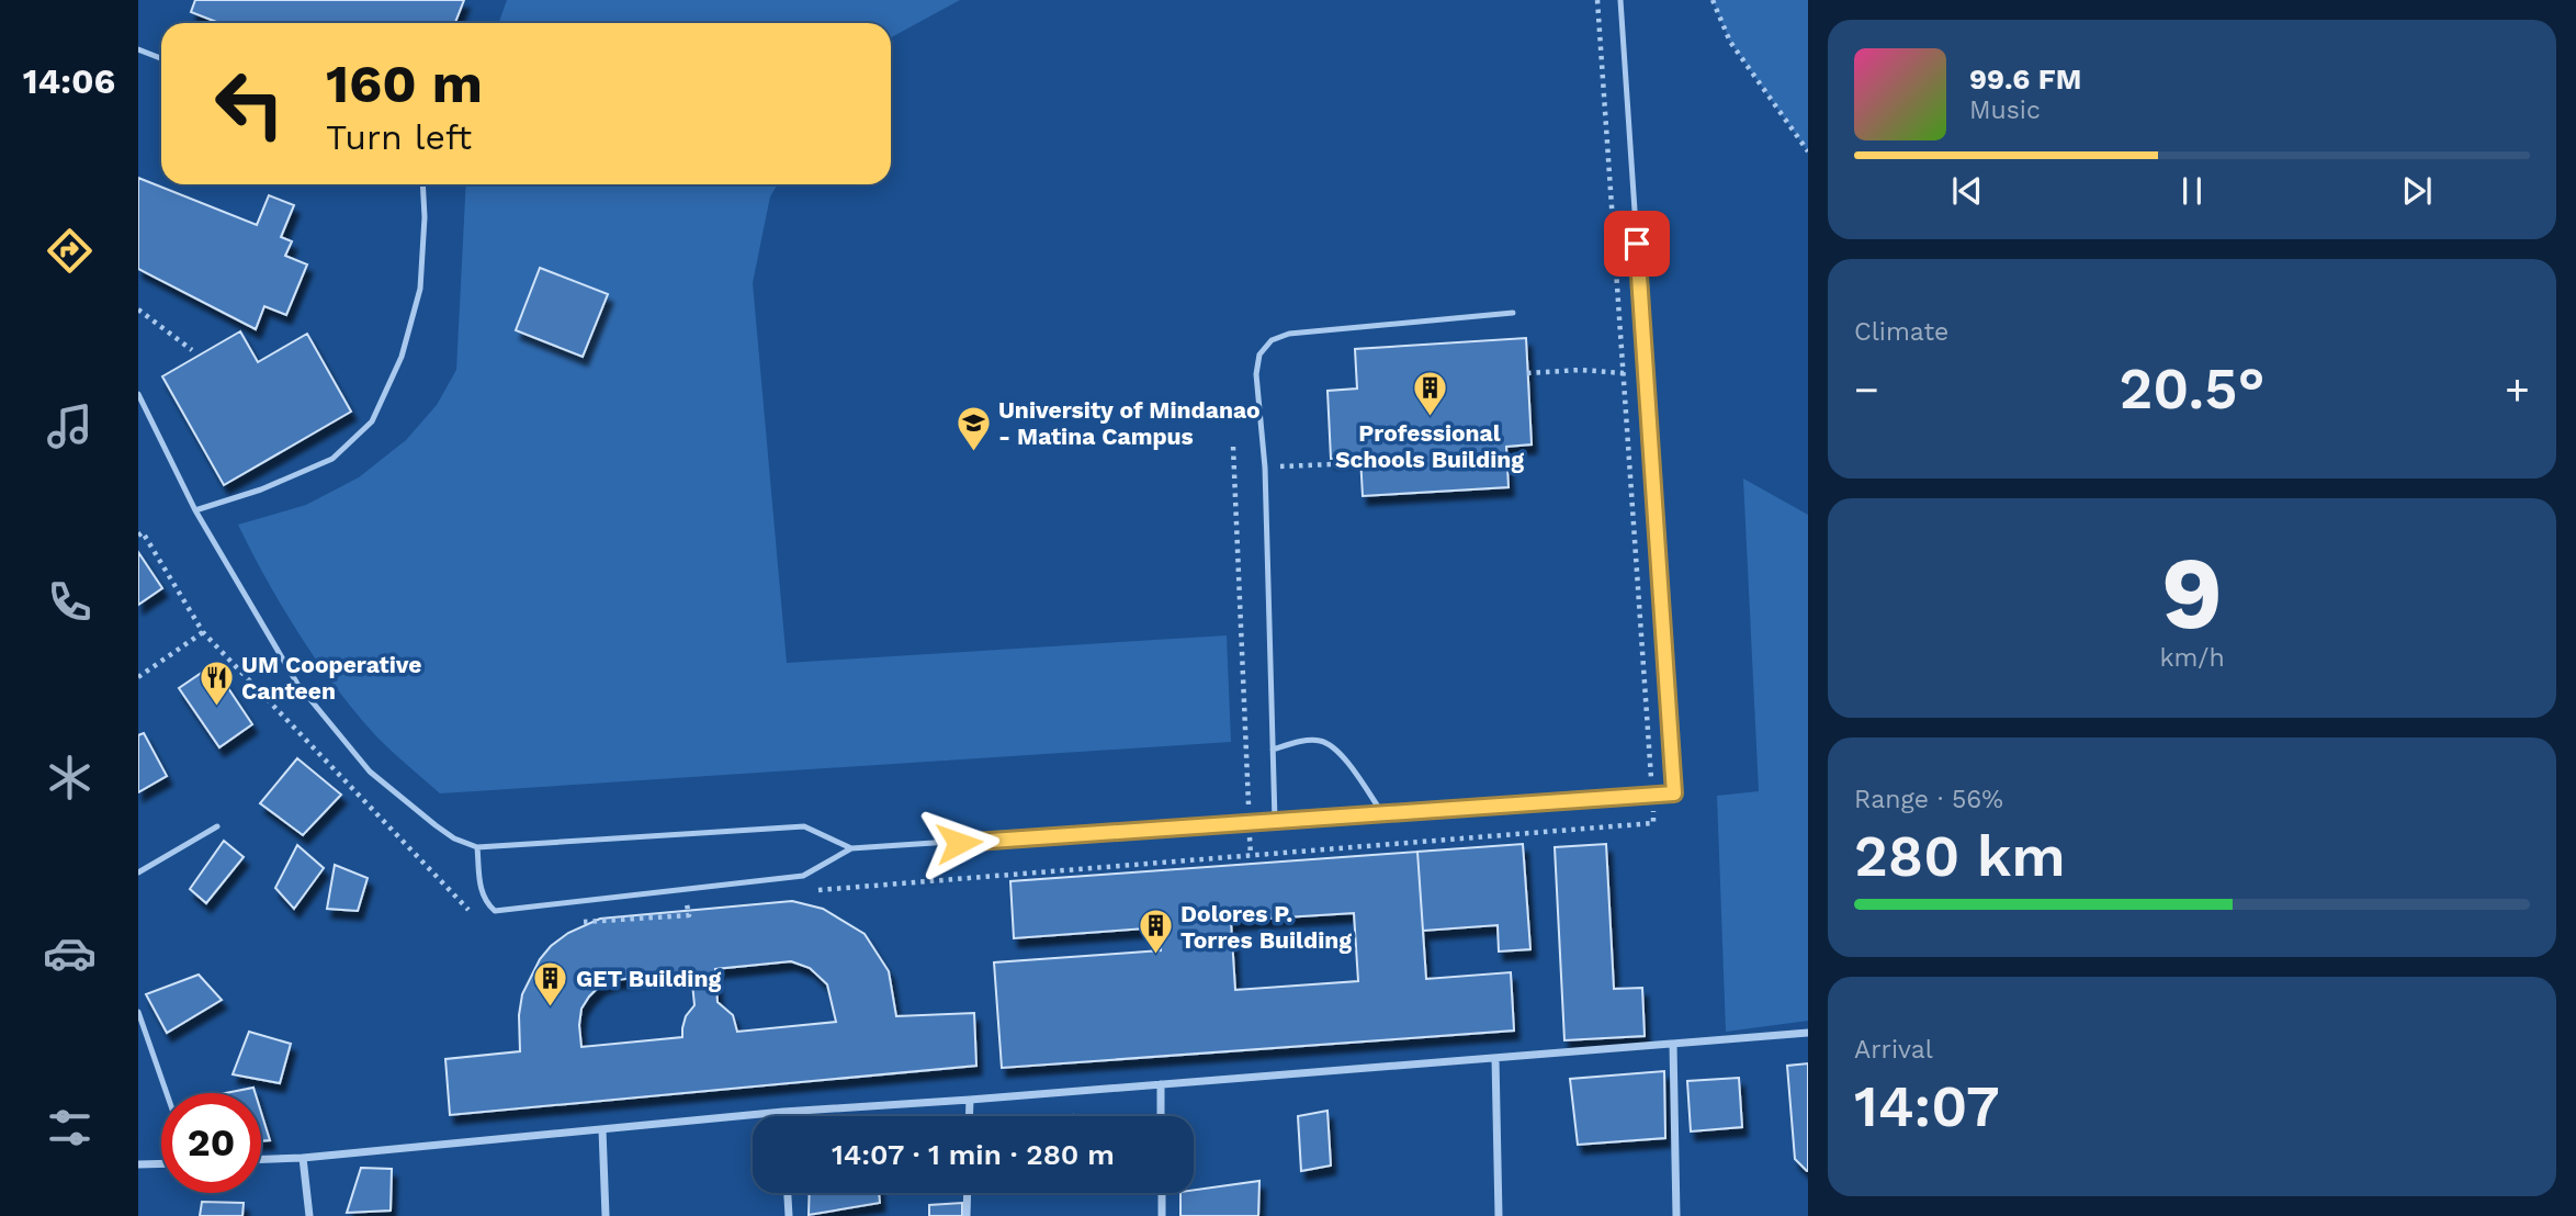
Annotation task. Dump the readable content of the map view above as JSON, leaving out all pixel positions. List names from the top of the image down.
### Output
{
  "places": {
    "building": ["Professional Schools Building", "Dolores P. Torres Building", "GET Building"],
    "school or university": ["University of Mindanao - Matina Campus"],
    "restaurant": ["UM Cooperative Canteen"]
  },
  "page": {
    "tabs": "14:06",
    "turn": ["160 m", "Turn left"],
    "song": ["99.6 FM", "Music"],
    "tile": [
      "Climate",
      ["9", "km/h"],
      ["Range · 56%", "280 km"],
      ["Arrival", "14:07"]
    ],
    "heat": ["−", "20.5°", "+"],
    "limit": "20",
    "trip": "14:07 · 1 min · 280 m"
  }
}
